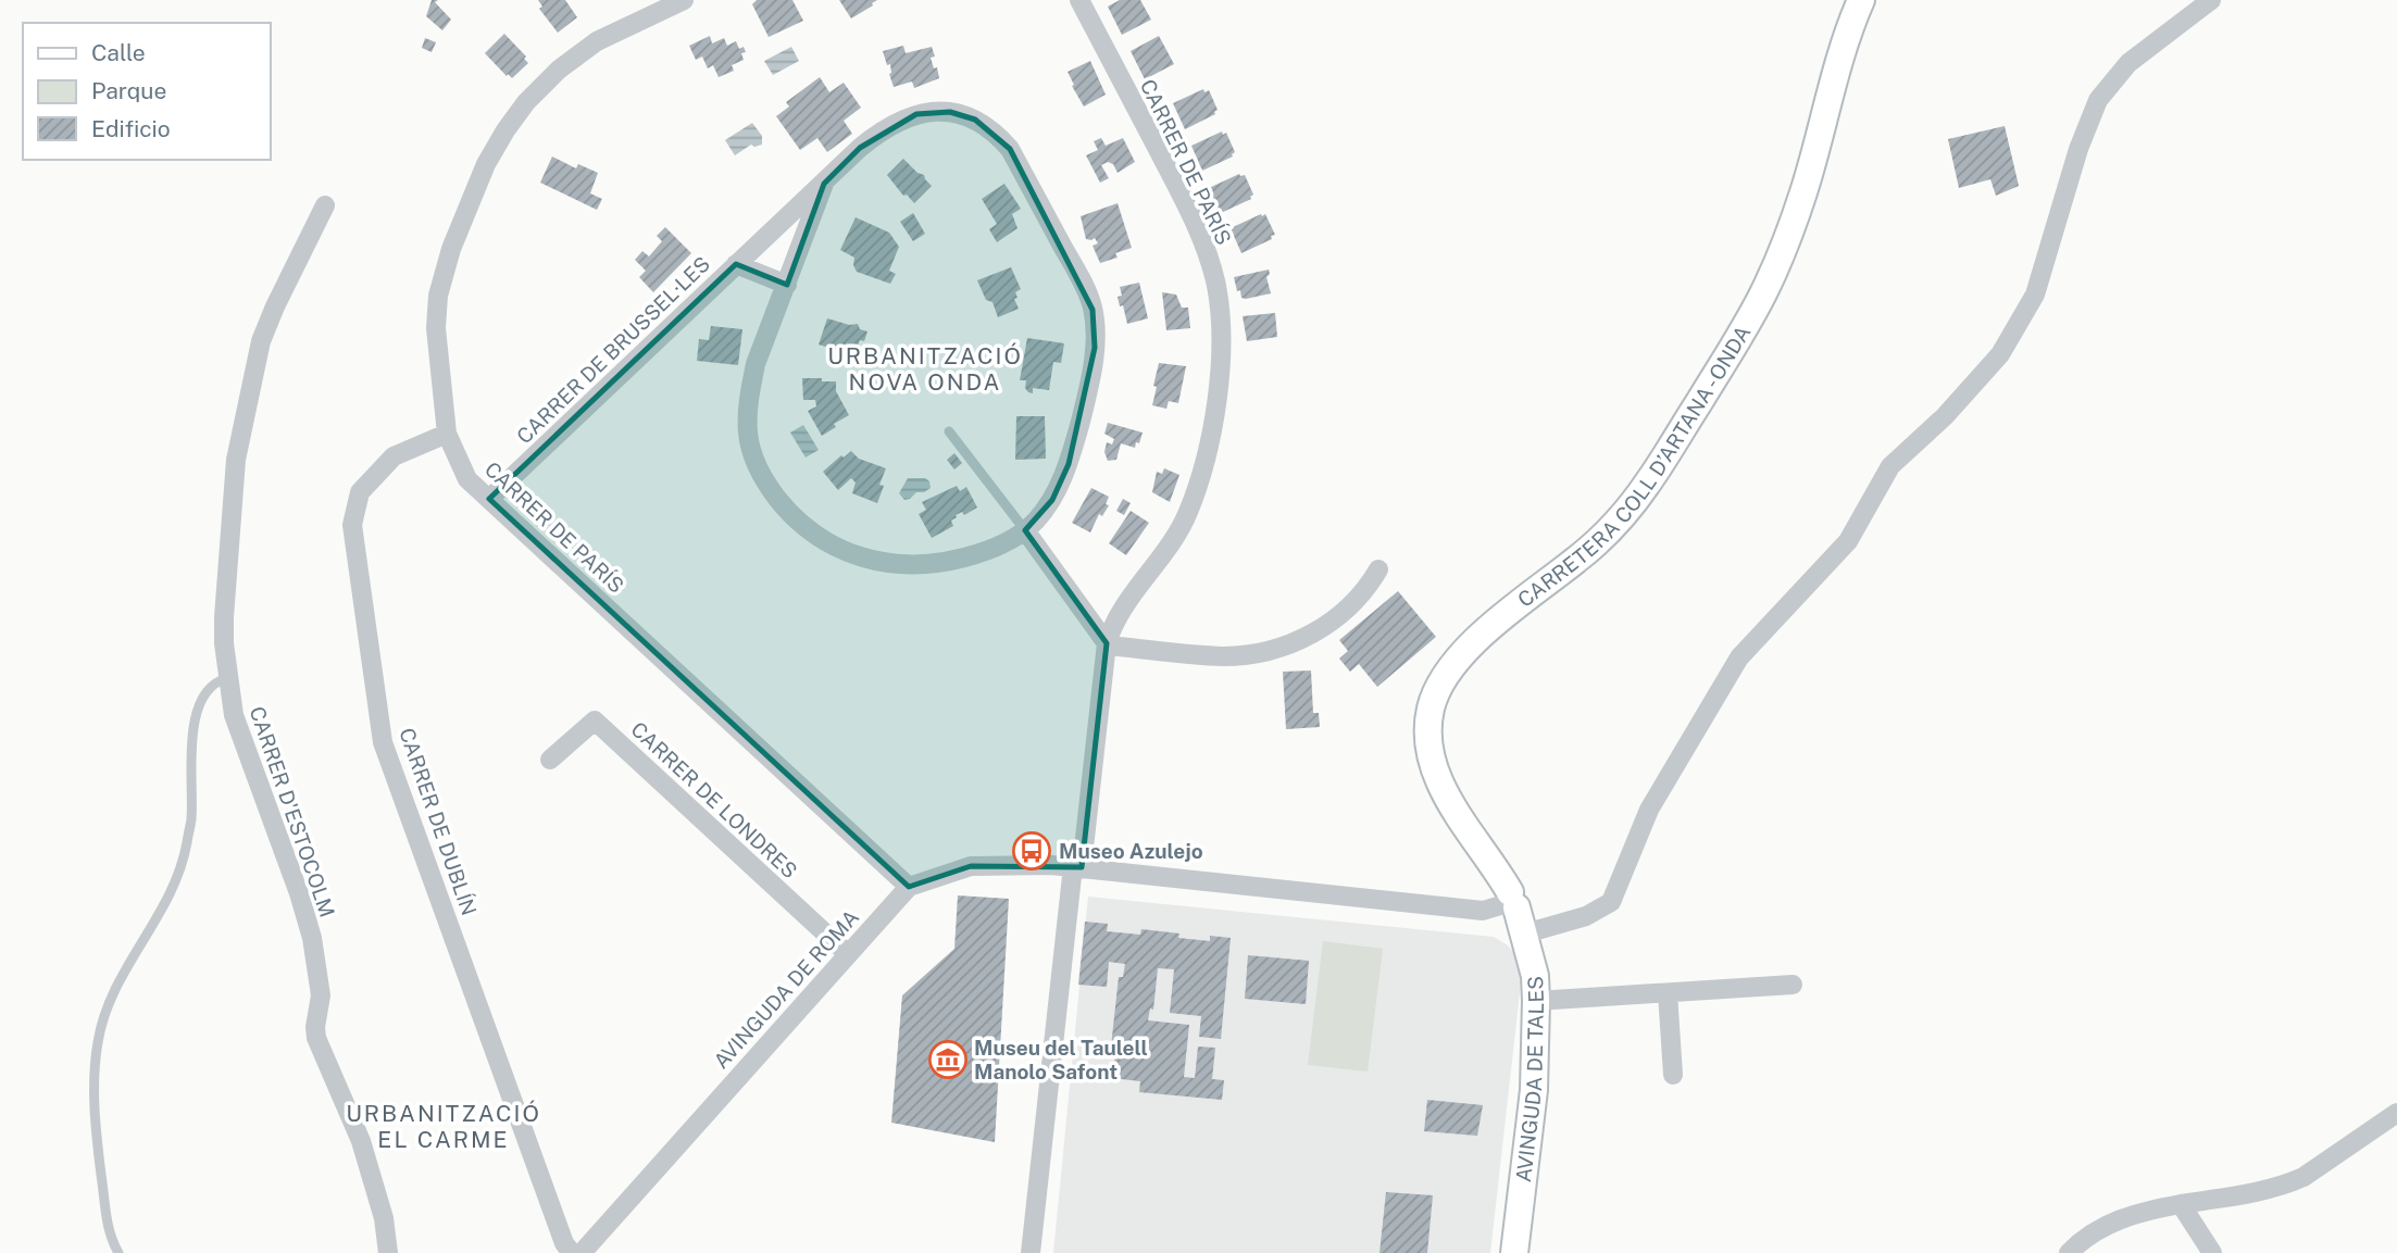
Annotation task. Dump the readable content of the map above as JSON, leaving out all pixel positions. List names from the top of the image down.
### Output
{
  "streets": {
    "main road": ["CARRETERA COLL D’ARTANA - ONDA", "AVINGUDA DE TALES"],
    "street": [
      "CARRER DE PARÍS",
      "CARRER DE BRUSSEL·LES",
      "CARRER DE LONDRES",
      "CARRER D'ESTOCOLM",
      "CARRER DE DUBLÍN",
      "AVINGUDA DE ROMA"
    ]
  },
  "crossings": [
    ["CARRER DE PARÍS", "CARRER DE BRUSSEL·LES"],
    ["CARRER DE PARÍS", "CARRER DE DUBLÍN"],
    ["CARRER DE PARÍS", "AVINGUDA DE ROMA"],
    ["CARRETERA COLL D’ARTANA - ONDA", "AVINGUDA DE ROMA"],
    ["CARRETERA COLL D’ARTANA - ONDA", "AVINGUDA DE TALES"],
    ["CARRER DE LONDRES", "AVINGUDA DE ROMA"],
    ["AVINGUDA DE ROMA", "AVINGUDA DE TALES"]
  ],
  "districts": ["URBANITZACIÓ NOVA ONDA", "URBANITZACIÓ EL CARME"],
  "places": {
    "bus stop": ["Museo Azulejo"],
    "museum": ["Museu del Taulell Manolo Safont"]
  },
  "legend": ["Calle", "Parque", "Edificio"]
}
